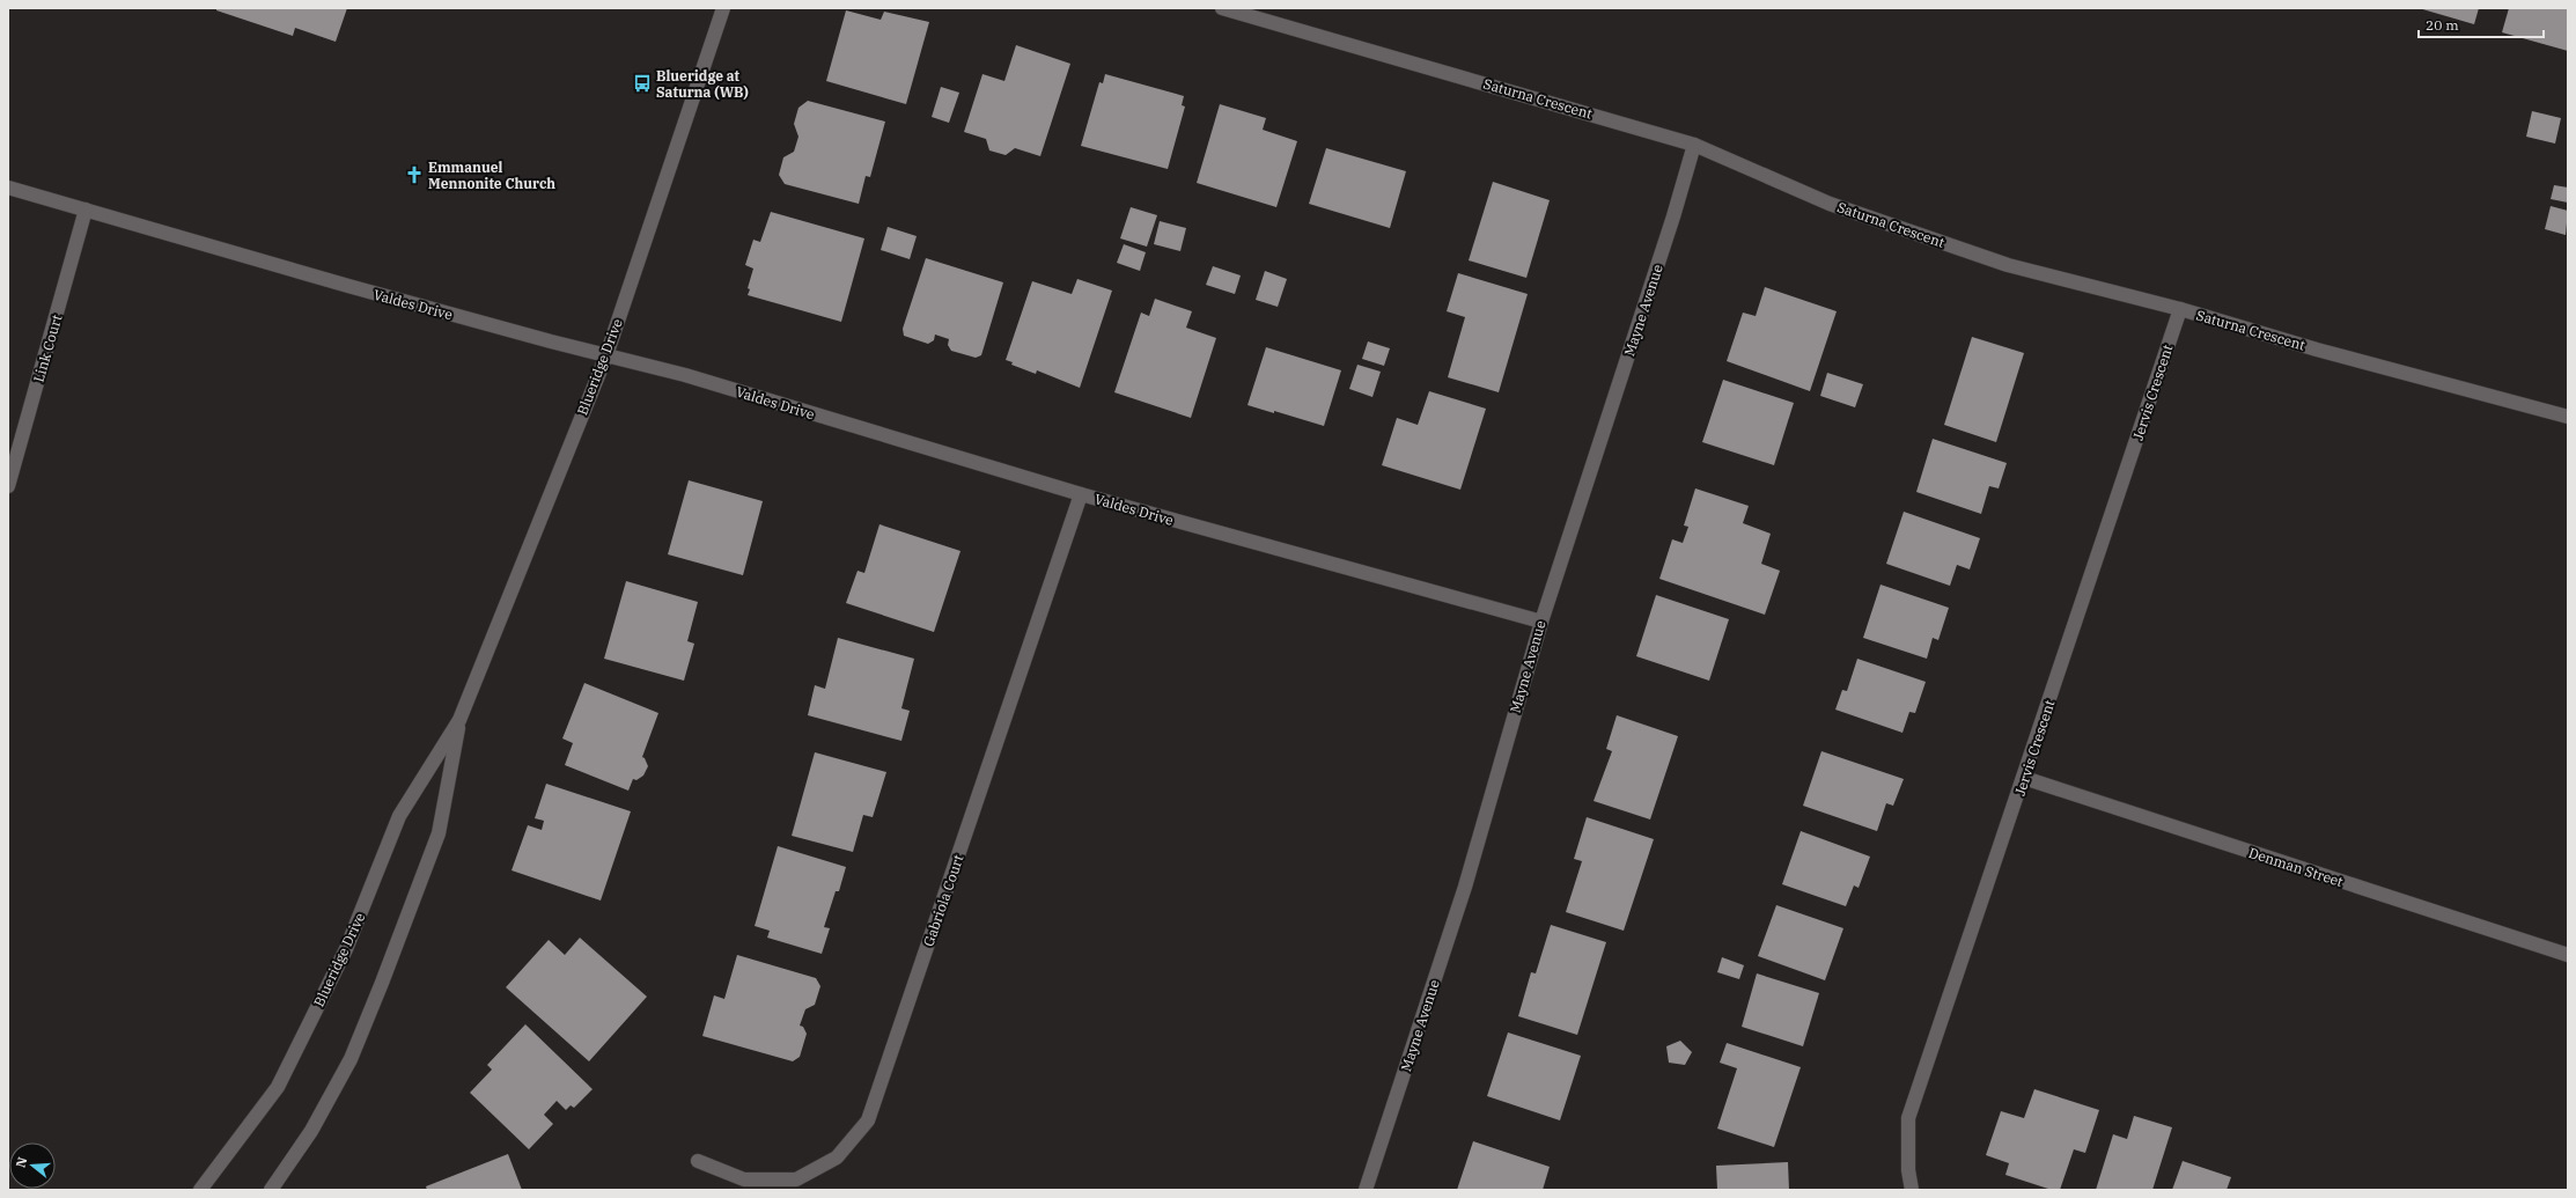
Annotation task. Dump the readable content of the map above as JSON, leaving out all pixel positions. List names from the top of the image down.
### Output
{
  "streets": {
    "street": [
      "Saturna Crescent",
      "Valdes Drive",
      "Mayne Avenue",
      "Link Court",
      "Blueridge Drive",
      "Jervis Crescent",
      "Denman Street",
      "Gabriola Court"
    ]
  },
  "crossings": [
    ["Saturna Crescent", "Mayne Avenue"],
    ["Saturna Crescent", "Jervis Crescent"],
    ["Valdes Drive", "Mayne Avenue"],
    ["Valdes Drive", "Link Court"],
    ["Valdes Drive", "Blueridge Drive"],
    ["Valdes Drive", "Gabriola Court"],
    ["Jervis Crescent", "Denman Street"]
  ],
  "places": {
    "bus stop": ["Blueridge at Saturna (WB)"],
    "church": ["Emmanuel Mennonite Church"]
  },
  "scale_bar": "20 m",
  "north": "left"
}
